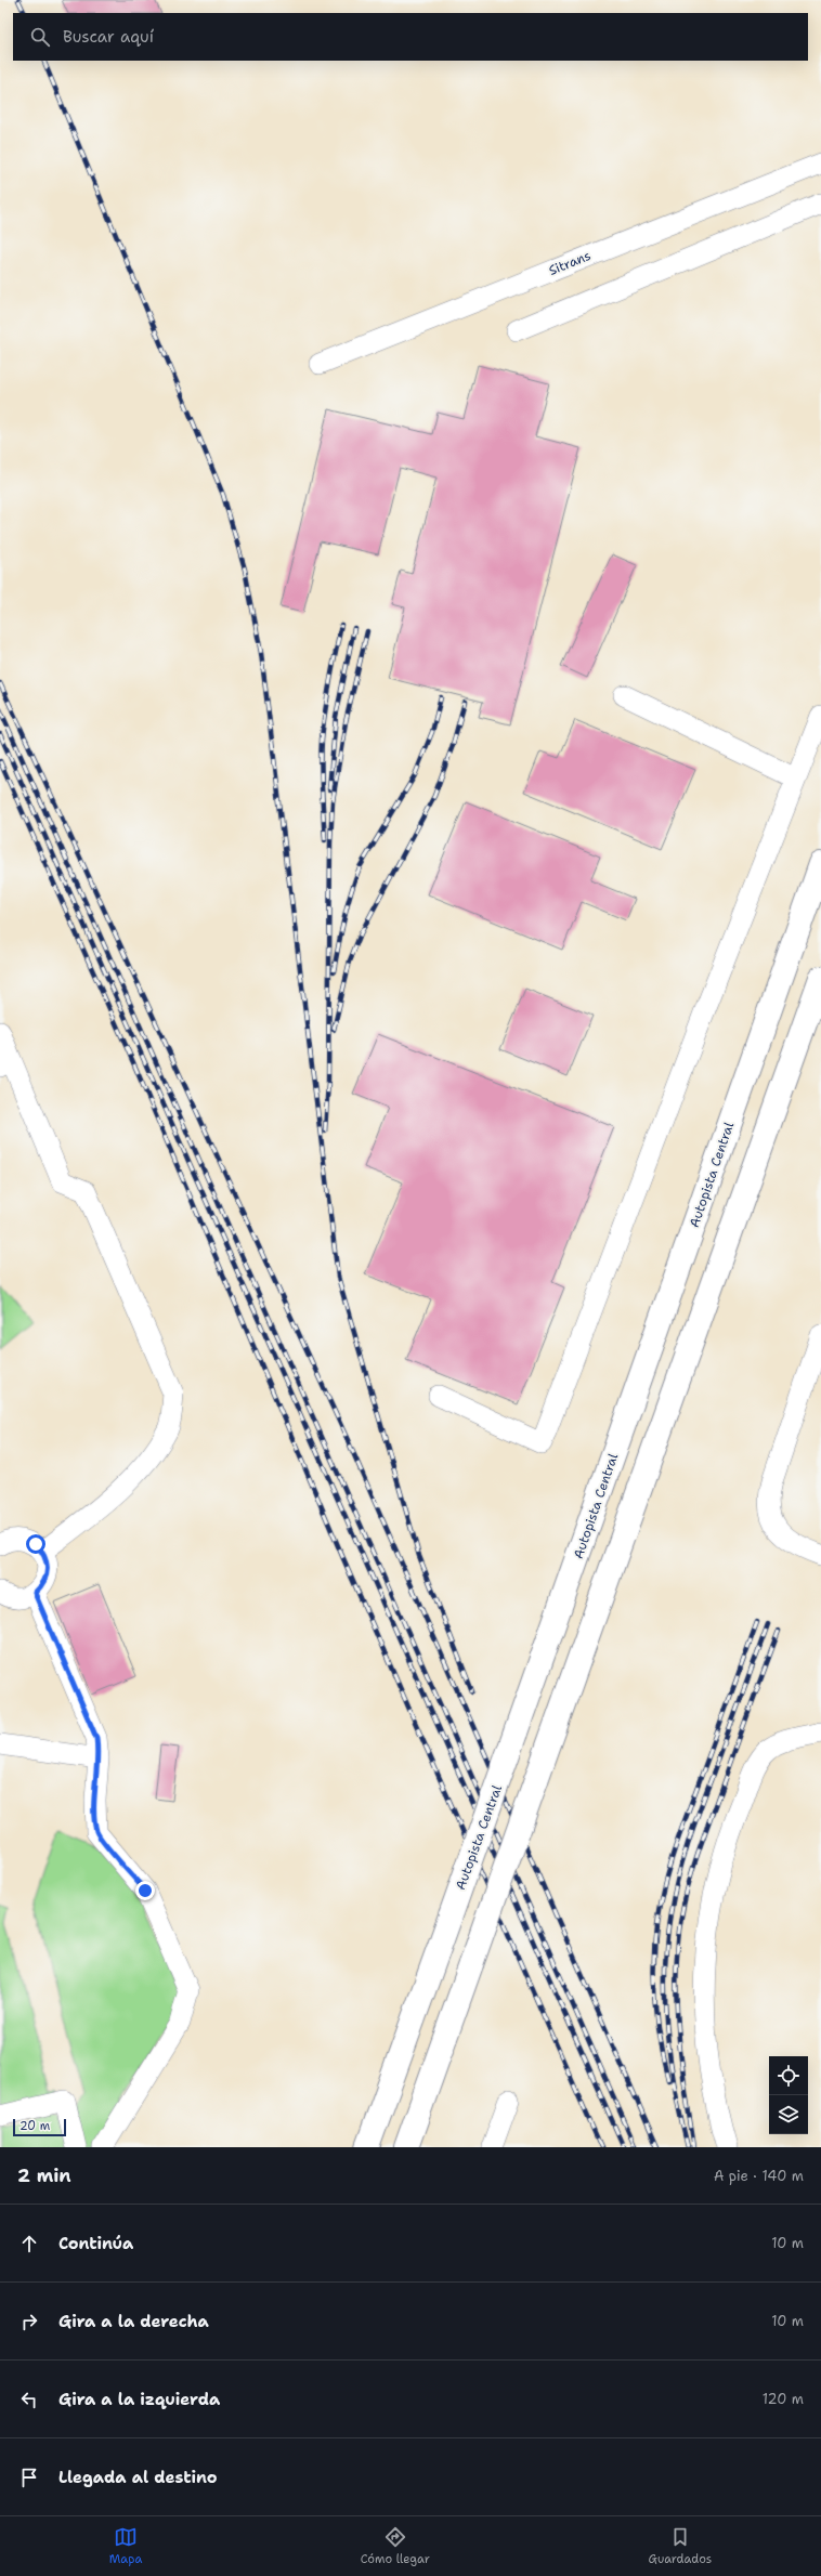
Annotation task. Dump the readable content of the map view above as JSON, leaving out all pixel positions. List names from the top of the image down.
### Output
{
  "streets": {
    "highway": ["Autopista Central"],
    "street": ["Sitrans"]
  },
  "scale_bar": "20 m",
  "page": {
    "search": "Buscar aquí",
    "scale": "20 m",
    "heading": ["2 min", "A pie · 140 m"],
    "list": [
      ["Continúa", "10 m"],
      ["Gira a la derecha", "10 m"],
      ["Gira a la izquierda", "120 m"],
      "Llegada al destino"
    ],
    "nav": ["Mapa", "Cómo llegar", "Guardados"]
  }
}
